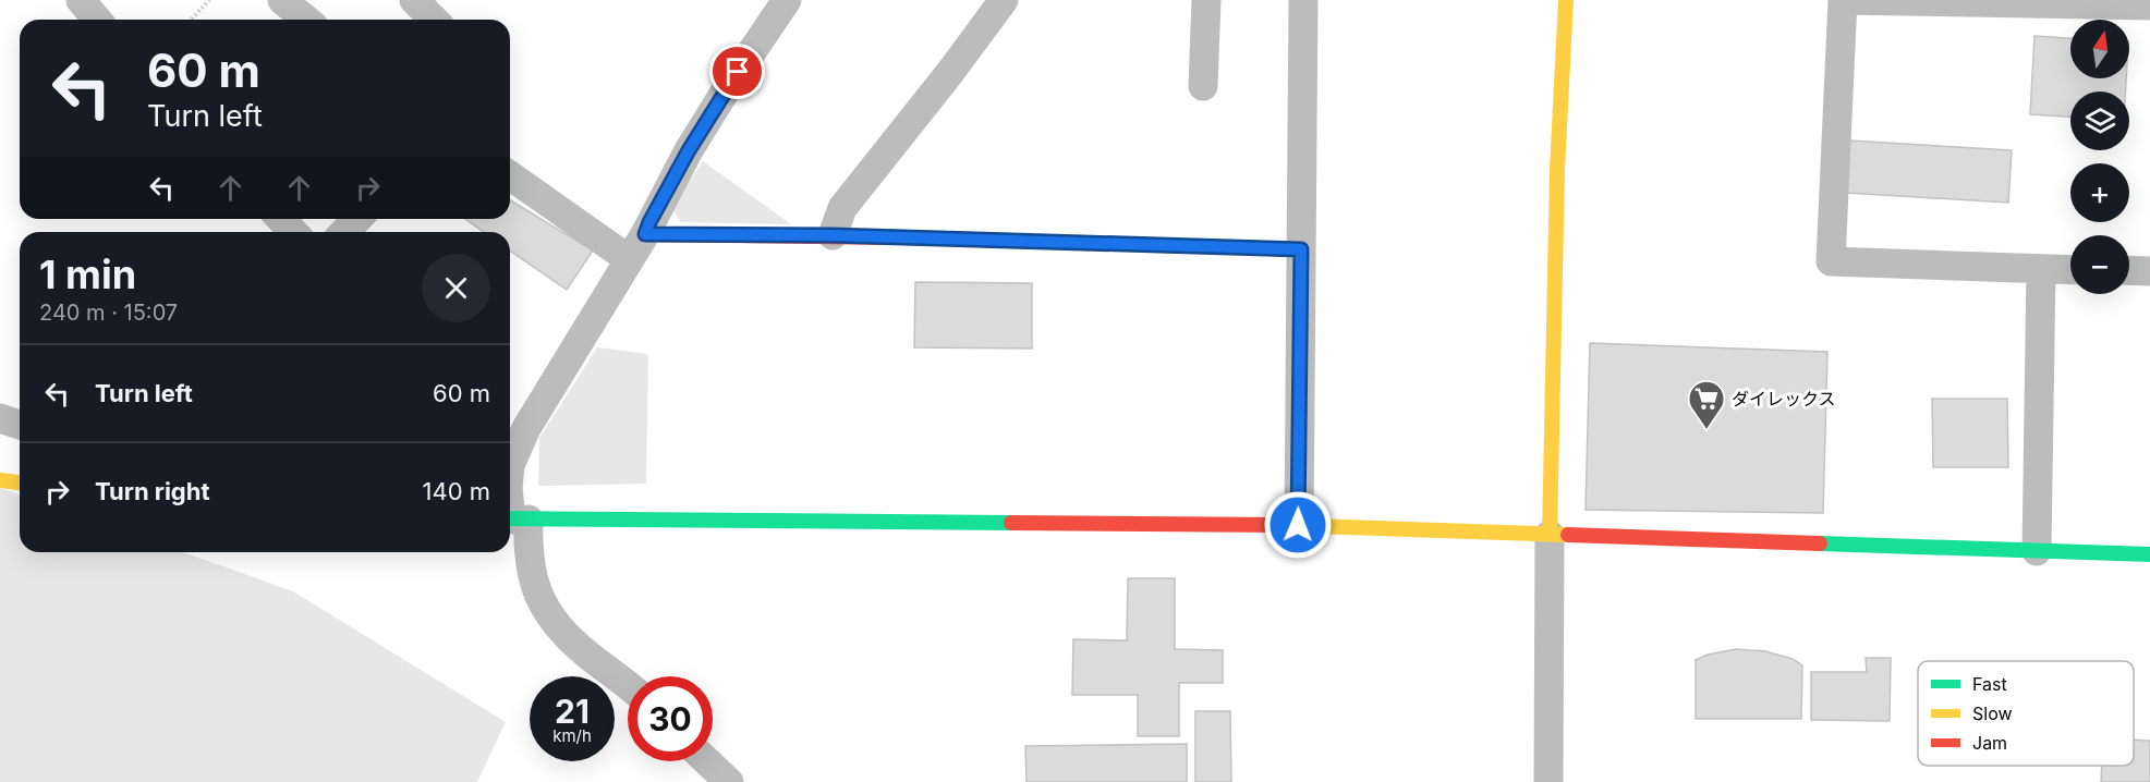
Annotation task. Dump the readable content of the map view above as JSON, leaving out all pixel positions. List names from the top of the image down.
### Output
{
  "places": {
    "supermarket": ["ダイレックス"]
  },
  "legend": ["Fast", "Slow", "Jam"],
  "north": "top",
  "page": {
    "map_buttons": ["+", "−"],
    "turn": ["60 m", "Turn left"],
    "heading": ["1 min", "240 m · 15:07"],
    "list": [
      {
        "name": "Turn left",
        "value": "60 m"
      },
      {
        "name": "Turn right",
        "value": "140 m"
      }
    ],
    "speed": "21 km/h",
    "limit": "30"
  }
}
